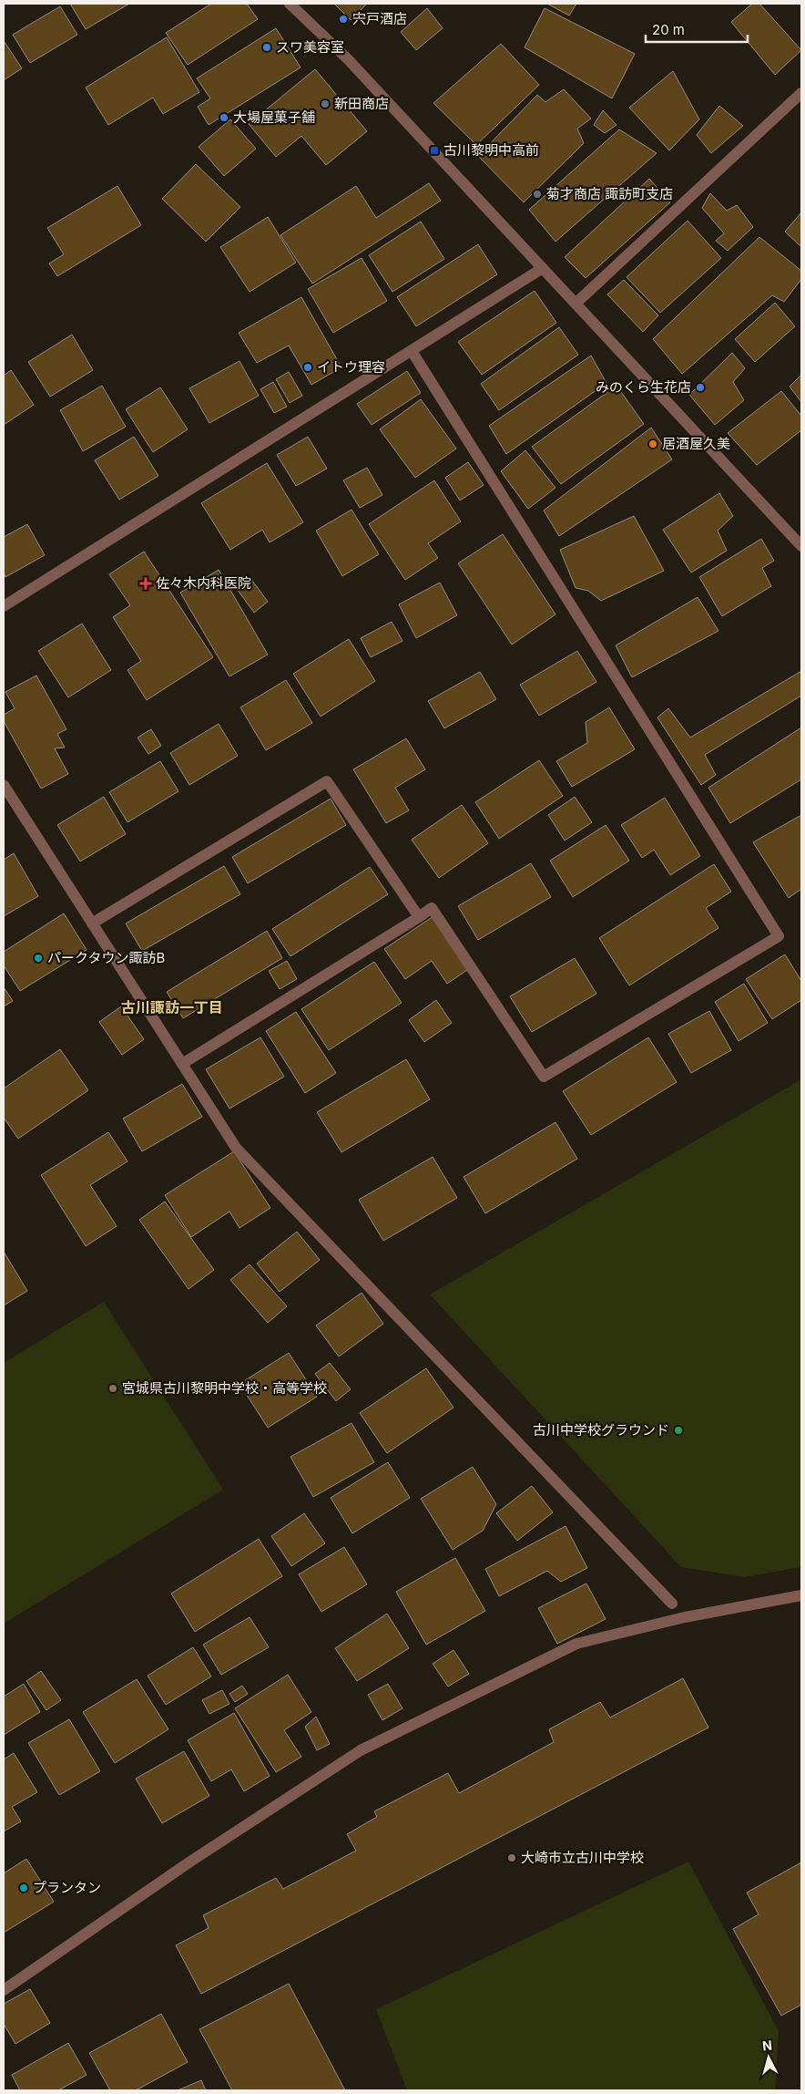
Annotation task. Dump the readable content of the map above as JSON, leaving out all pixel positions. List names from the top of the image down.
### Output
{
  "districts": ["古川諏訪一丁目"],
  "places": {
    "other": [
      "宍戸酒店",
      "スワ美容室",
      "新田商店",
      "大場屋菓子舗",
      "菊才商店 諏訪町支店",
      "イトウ理容",
      "みのくら生花店",
      "居酒屋久美",
      "パークタウン諏訪B",
      "宮城県古川黎明中学校・高等学校",
      "古川中学校グラウンド",
      "大崎市立古川中学校",
      "プランタン"
    ],
    "transit": ["古川黎明中高前"],
    "health": ["佐々木内科医院"]
  },
  "scale_bar": "20 m",
  "north": "top"
}
